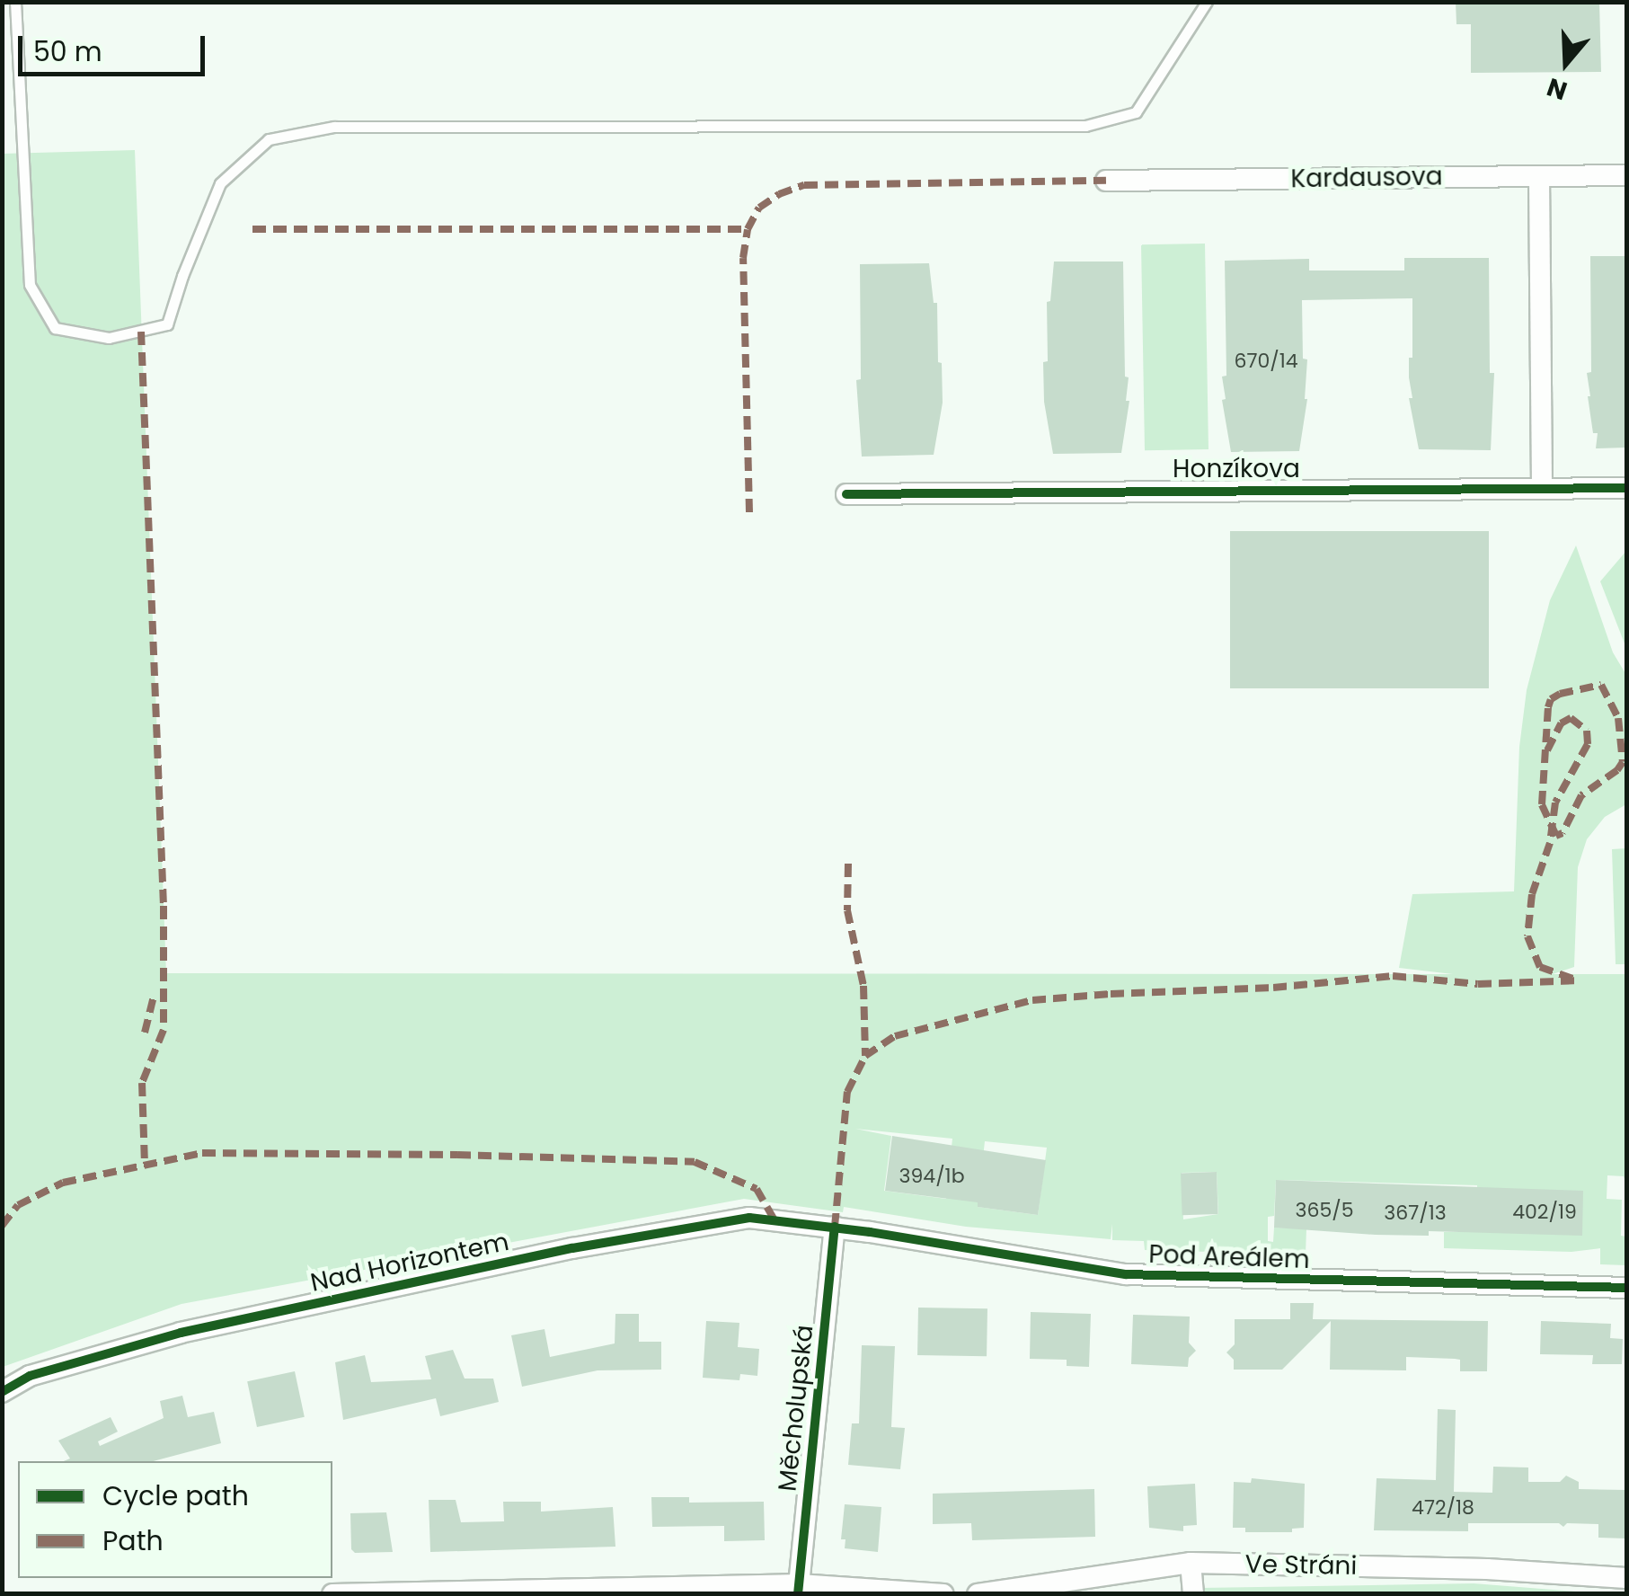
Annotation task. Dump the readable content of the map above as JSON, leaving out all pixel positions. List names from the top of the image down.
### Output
{
  "streets": {
    "street": [
      "Kardausova",
      "Honzíkova",
      "Pod Areálem",
      "Nad Horizontem",
      "Měcholupská",
      "Ve Stráni"
    ]
  },
  "crossings": [
    ["Pod Areálem", "Nad Horizontem"],
    ["Pod Areálem", "Měcholupská"],
    ["Nad Horizontem", "Měcholupská"]
  ],
  "house_numbers": [
    "670/14",
    "394/1b",
    "365/5",
    "402/19",
    "367/13",
    "472/18"
  ],
  "legend": ["Cycle path", "Path"],
  "scale_bar": "50 m",
  "north": "bottom"
}
